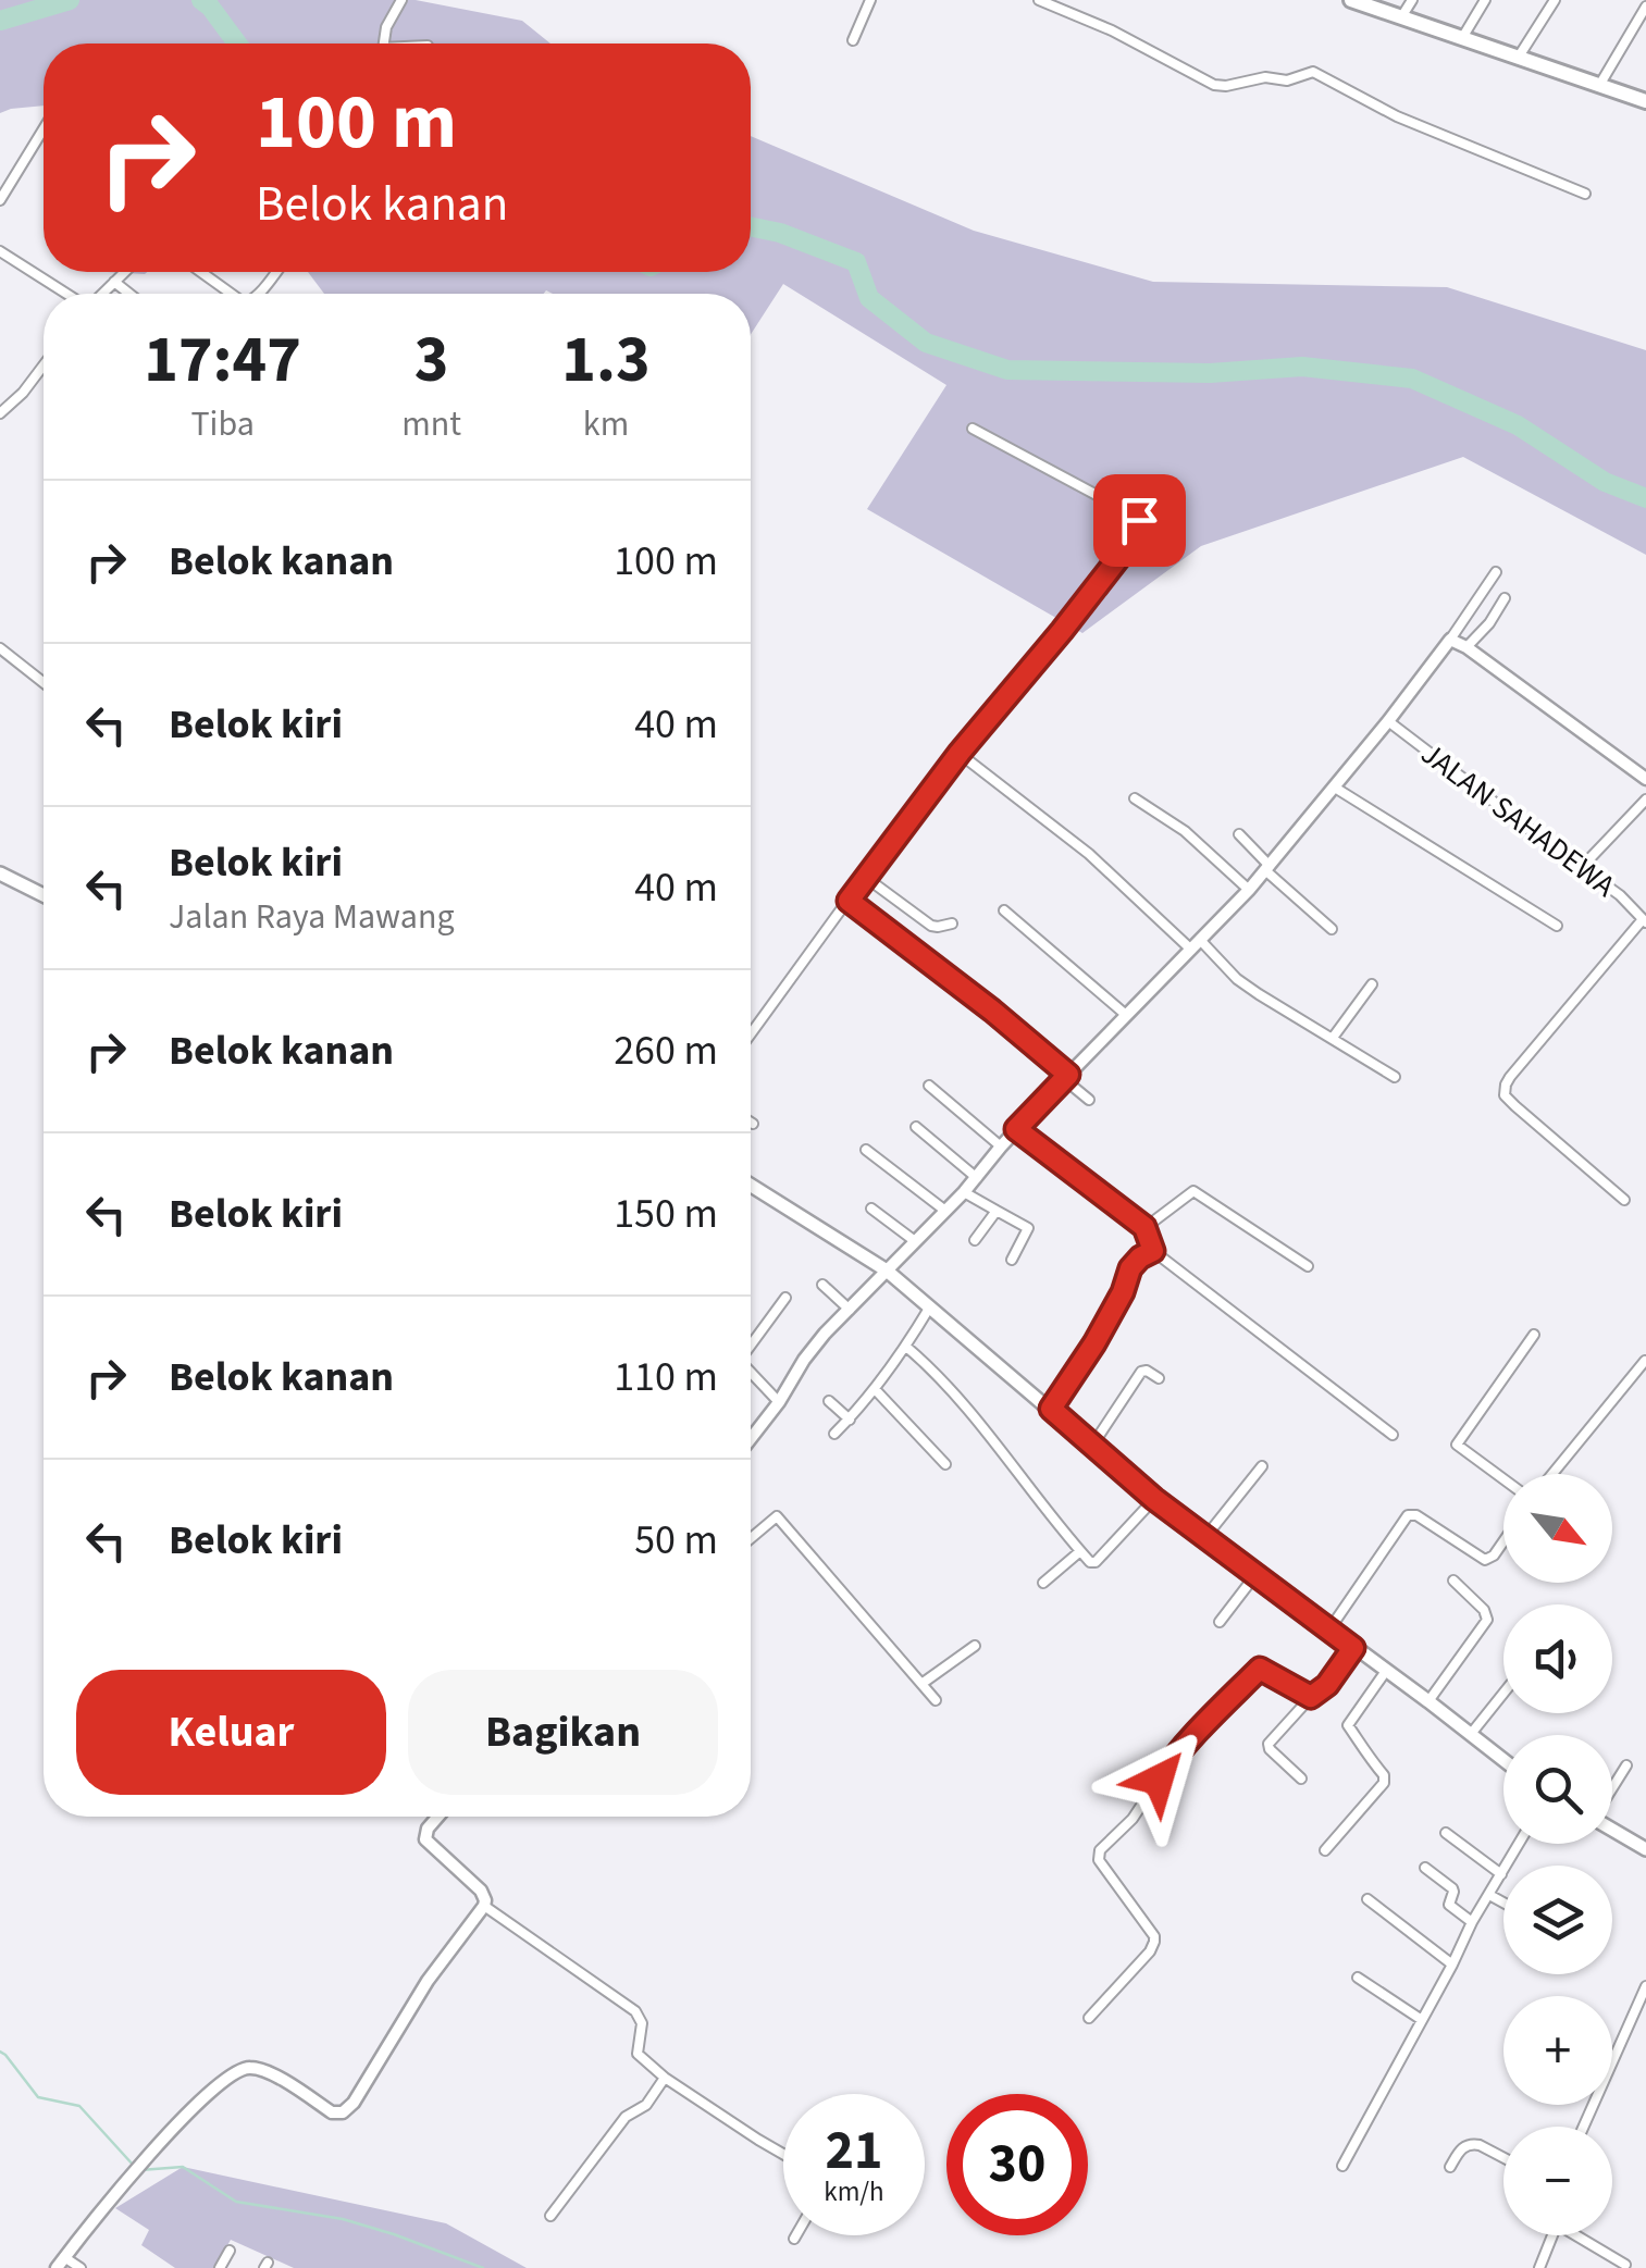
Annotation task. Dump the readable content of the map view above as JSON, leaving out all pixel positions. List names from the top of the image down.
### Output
{
  "streets": {
    "street": ["JALAN SAHADEWA"]
  },
  "north": "bottom right",
  "page": {
    "turn": ["100 m", "Belok kanan"],
    "eta": [
      "17:47",
      "Tiba",
      "3",
      "mnt",
      "1.3",
      "km"
    ],
    "list": [
      {
        "name": "Belok kanan",
        "value": "100 m"
      },
      {
        "name": "Belok kiri",
        "value": "40 m"
      },
      {
        "name": "Belok kiri",
        "note": "Jalan Raya Mawang",
        "value": "40 m"
      },
      {
        "name": "Belok kanan",
        "value": "260 m"
      },
      {
        "name": "Belok kiri",
        "value": "150 m"
      },
      {
        "name": "Belok kanan",
        "value": "110 m"
      },
      {
        "name": "Belok kiri",
        "value": "50 m"
      }
    ],
    "map_buttons": ["+", "−"],
    "buttons": ["Keluar", "Bagikan"],
    "speed": "21 km/h",
    "limit": "30"
  }
}
